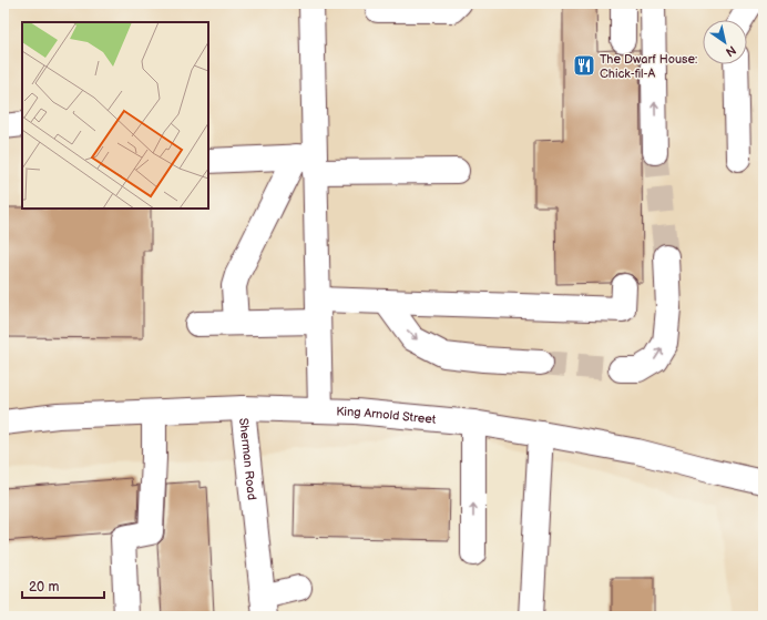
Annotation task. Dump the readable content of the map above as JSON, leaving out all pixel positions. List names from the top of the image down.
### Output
{
  "streets": {
    "street": ["King Arnold Street", "Sherman Road"]
  },
  "crossings": [
    ["King Arnold Street", "Sherman Road"]
  ],
  "places": {
    "restaurant": ["The Dwarf House: Chick-fil-A"]
  },
  "scale_bar": "20 m",
  "north": "bottom right"
}
